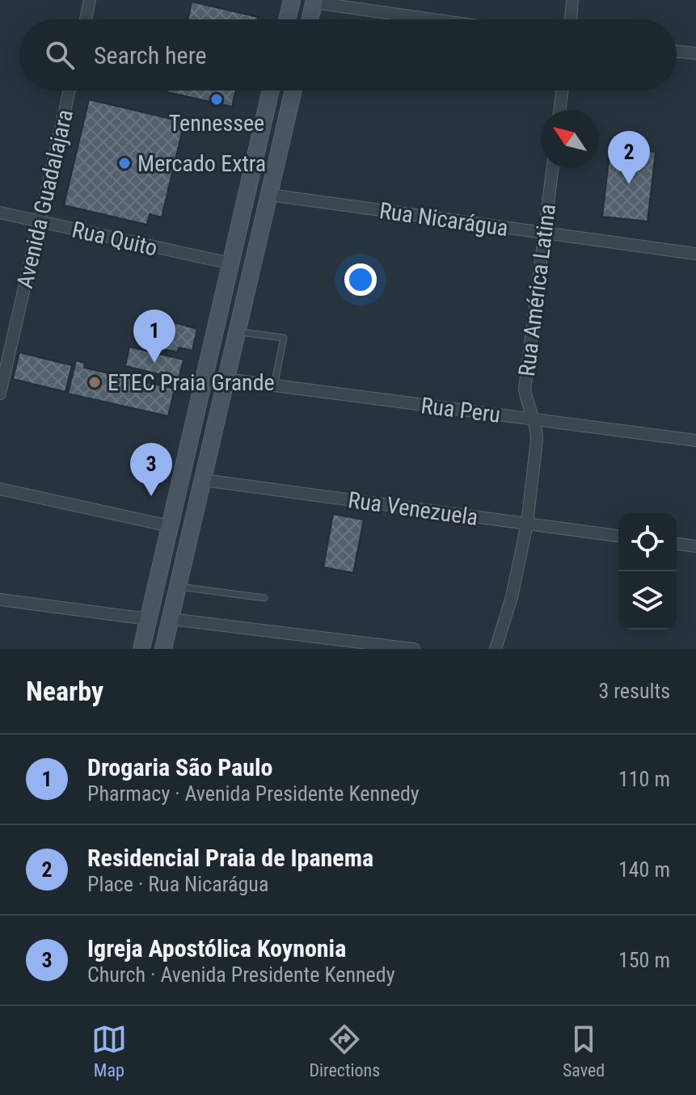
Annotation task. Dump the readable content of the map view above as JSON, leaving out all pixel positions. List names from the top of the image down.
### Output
{
  "streets": {
    "street": [
      "Avenida Guadalajara",
      "Rua Nicarágua",
      "Rua Quito",
      "Rua América Latina",
      "Rua Peru",
      "Rua Venezuela"
    ]
  },
  "crossings": [
    ["Avenida Guadalajara", "Rua Quito"],
    ["Rua Nicarágua", "Rua América Latina"],
    ["Rua América Latina", "Rua Peru"],
    ["Rua América Latina", "Rua Venezuela"]
  ],
  "places": ["Tennessee", "Mercado Extra", "ETEC Praia Grande"],
  "north": "top left",
  "page": {
    "search": "Search here",
    "pins": ["2", "1", "3"],
    "heading": ["Nearby", "3 results"],
    "list": [
      {
        "mark": "1",
        "name": "Drogaria São Paulo",
        "note": "Pharmacy · Avenida Presidente Kennedy",
        "value": "110 m"
      },
      {
        "mark": "2",
        "name": "Residencial Praia de Ipanema",
        "note": "Place · Rua Nicarágua",
        "value": "140 m"
      },
      {
        "mark": "3",
        "name": "Igreja Apostólica Koynonia",
        "note": "Church · Avenida Presidente Kennedy",
        "value": "150 m"
      }
    ],
    "nav": ["Map", "Directions", "Saved"]
  }
}
